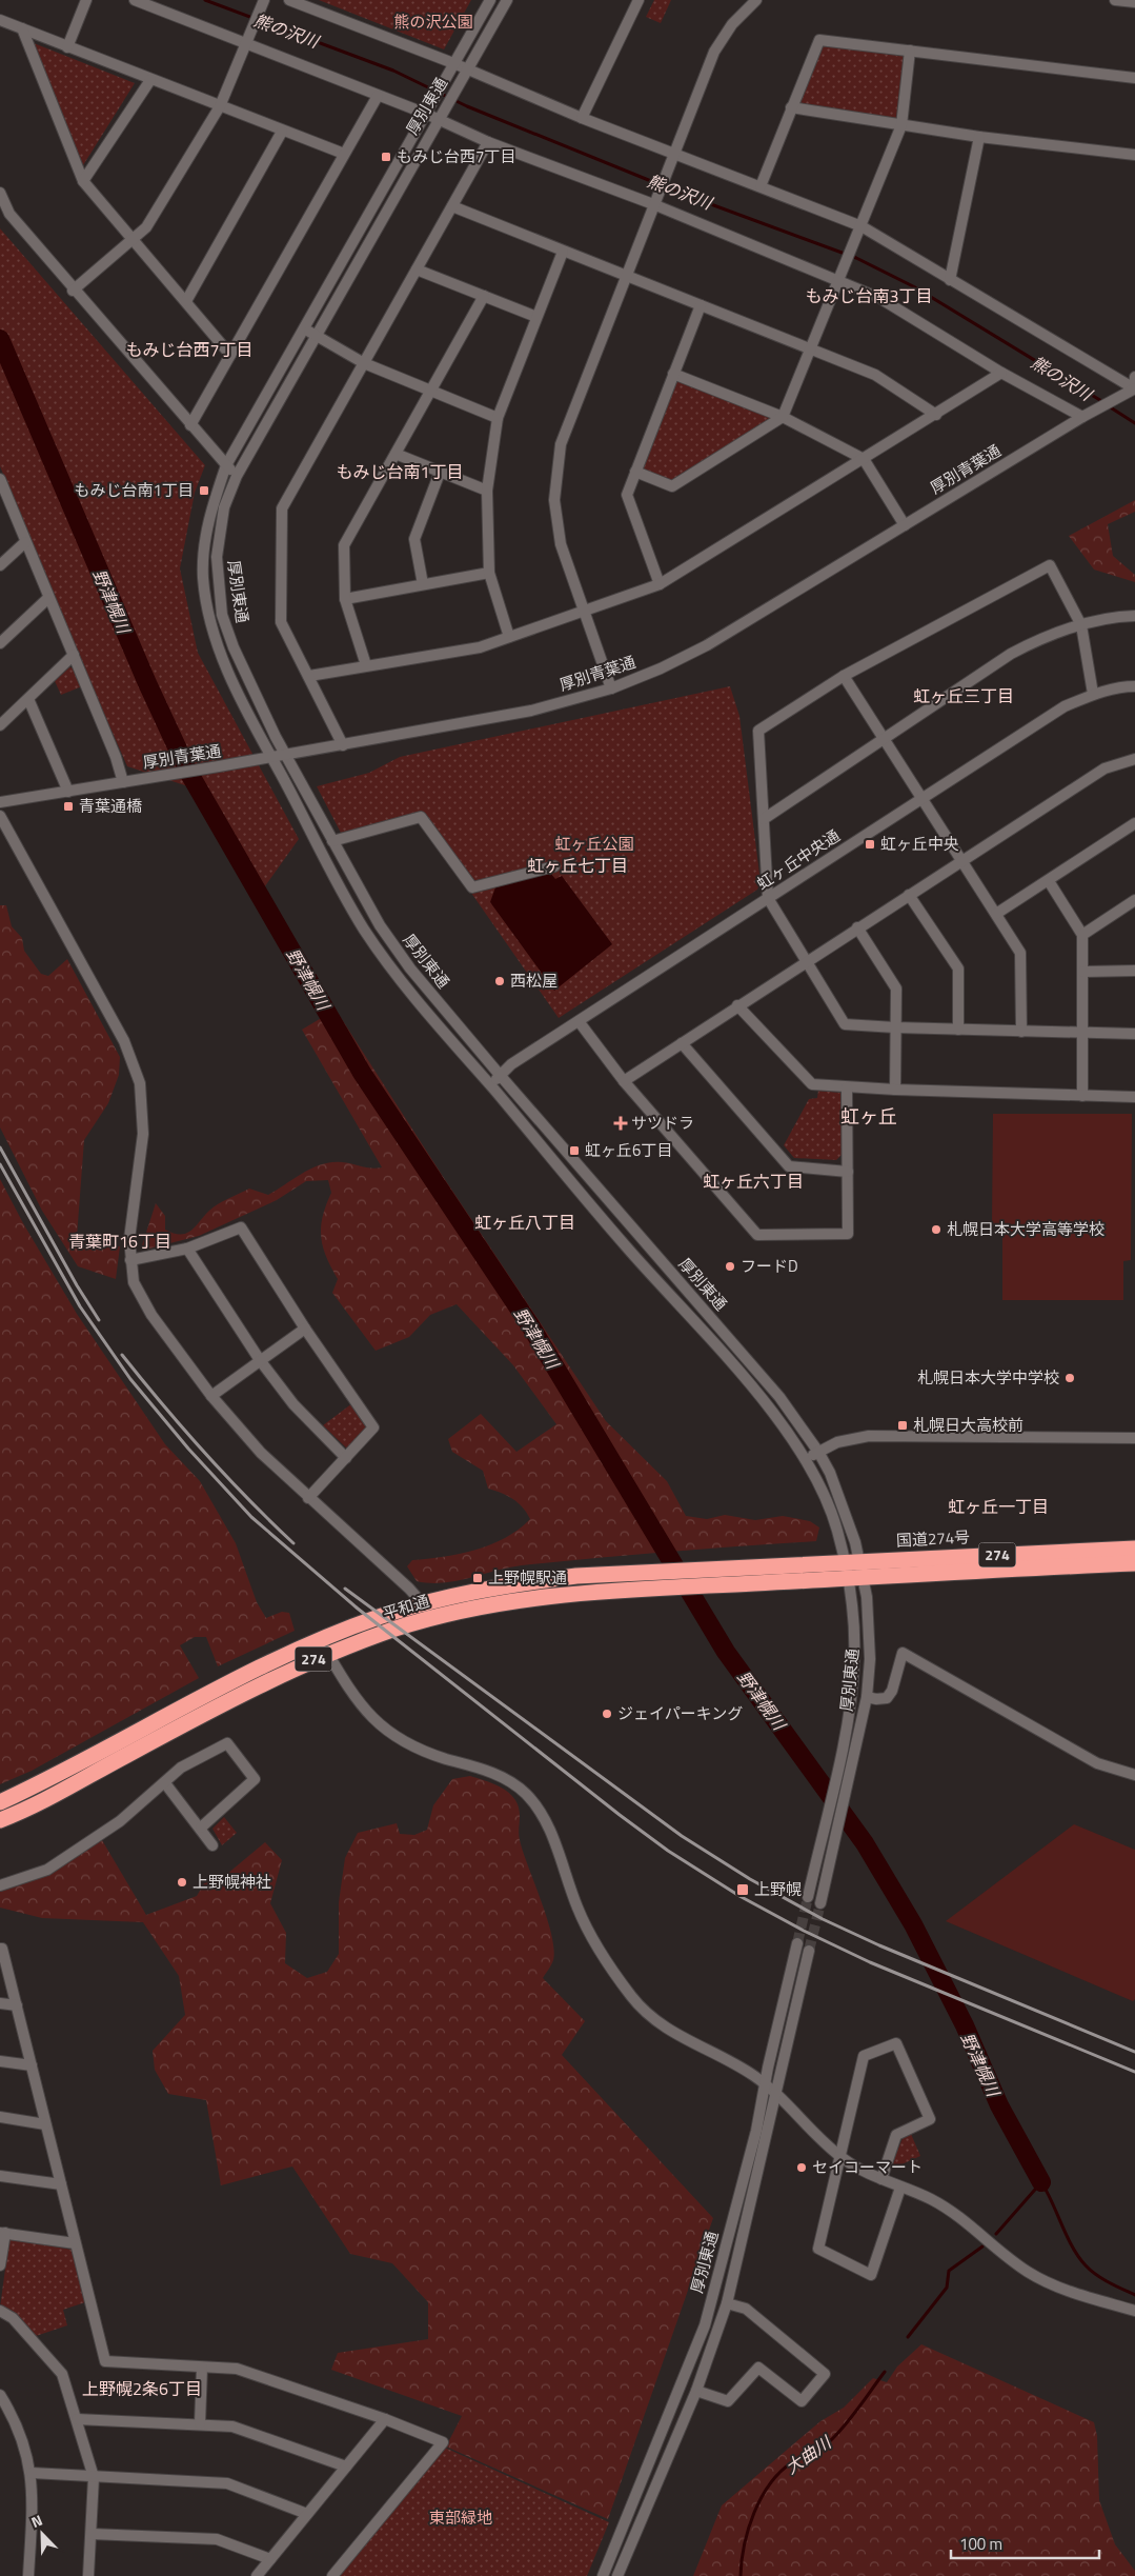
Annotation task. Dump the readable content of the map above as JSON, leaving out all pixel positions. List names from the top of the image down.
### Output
{
  "streets": {
    "highway": ["国道274号", "274", "平和通"],
    "street": ["厚別東通", "厚別青葉通", "虹ヶ丘中央通"]
  },
  "crossings": [
    ["厚別東通", "厚別青葉通"],
    ["厚別東通", "虹ヶ丘中央通"],
    ["厚別東通", "国道274号"],
    ["厚別東通", "274"],
    ["厚別東通", "平和通"],
    ["国道274号", "平和通"],
    ["274", "平和通"]
  ],
  "districts": [
    "もみじ台南3丁目",
    "もみじ台西7丁目",
    "もみじ台南1丁目",
    "虹ヶ丘三丁目",
    "虹ヶ丘七丁目",
    "虹ヶ丘",
    "虹ヶ丘六丁目",
    "虹ヶ丘八丁目",
    "青葉町16丁目",
    "虹ヶ丘一丁目",
    "上野幌2条6丁目"
  ],
  "water": ["熊の沢川", "野津幌川", "大曲川"],
  "parks": ["熊の沢公園", "虹ヶ丘公園", "東部緑地"],
  "places": {
    "transit": [
      "もみじ台西7丁目",
      "もみじ台南1丁目",
      "青葉通橋",
      "虹ヶ丘中央",
      "虹ヶ丘6丁目",
      "札幌日大高校前",
      "上野幌駅通",
      "上野幌"
    ],
    "other": [
      "西松屋",
      "札幌日本大学高等学校",
      "フードD",
      "札幌日本大学中学校",
      "ジェイパーキング",
      "上野幌神社",
      "セイコーマート"
    ],
    "health": ["サツドラ"]
  },
  "scale_bar": "100 m",
  "north": "top left"
}
